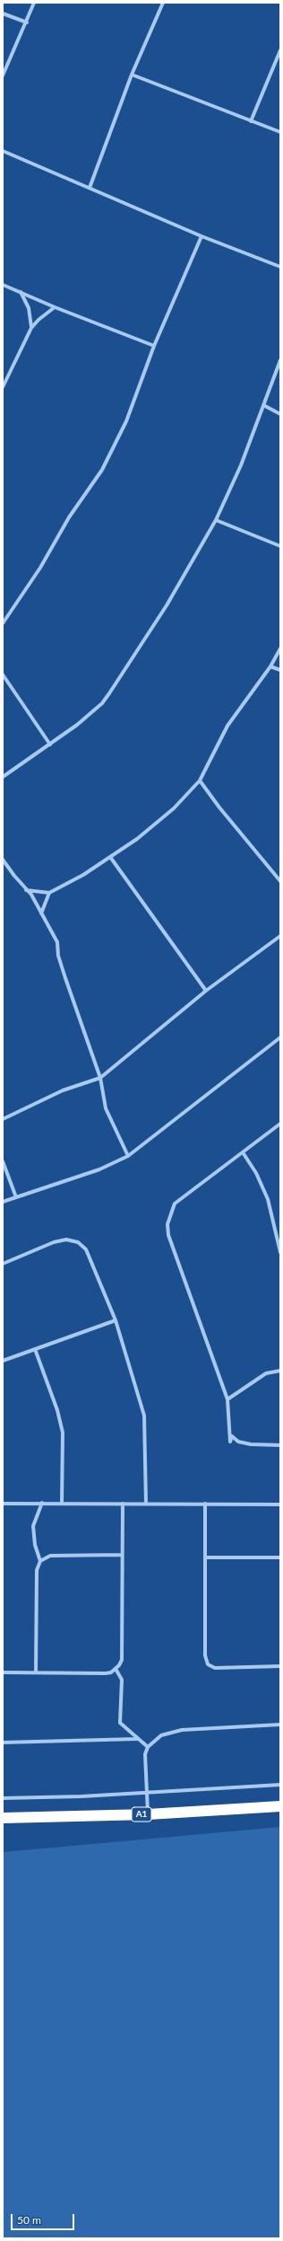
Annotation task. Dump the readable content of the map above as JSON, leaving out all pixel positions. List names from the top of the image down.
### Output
{
  "streets": {
    "highway": ["A1"]
  },
  "scale_bar": "50 m"
}
